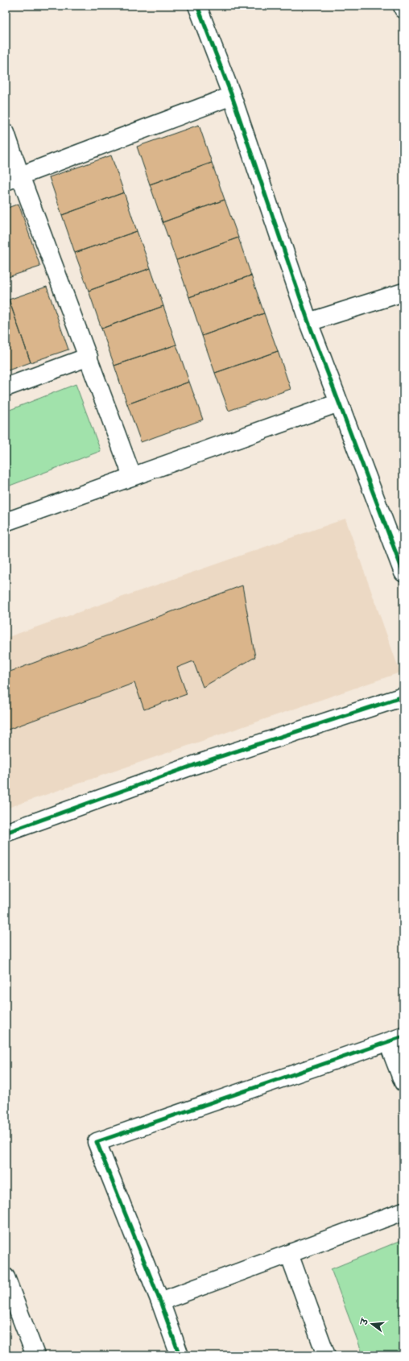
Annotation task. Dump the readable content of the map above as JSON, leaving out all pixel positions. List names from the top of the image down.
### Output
{
  "north": "left"
}
